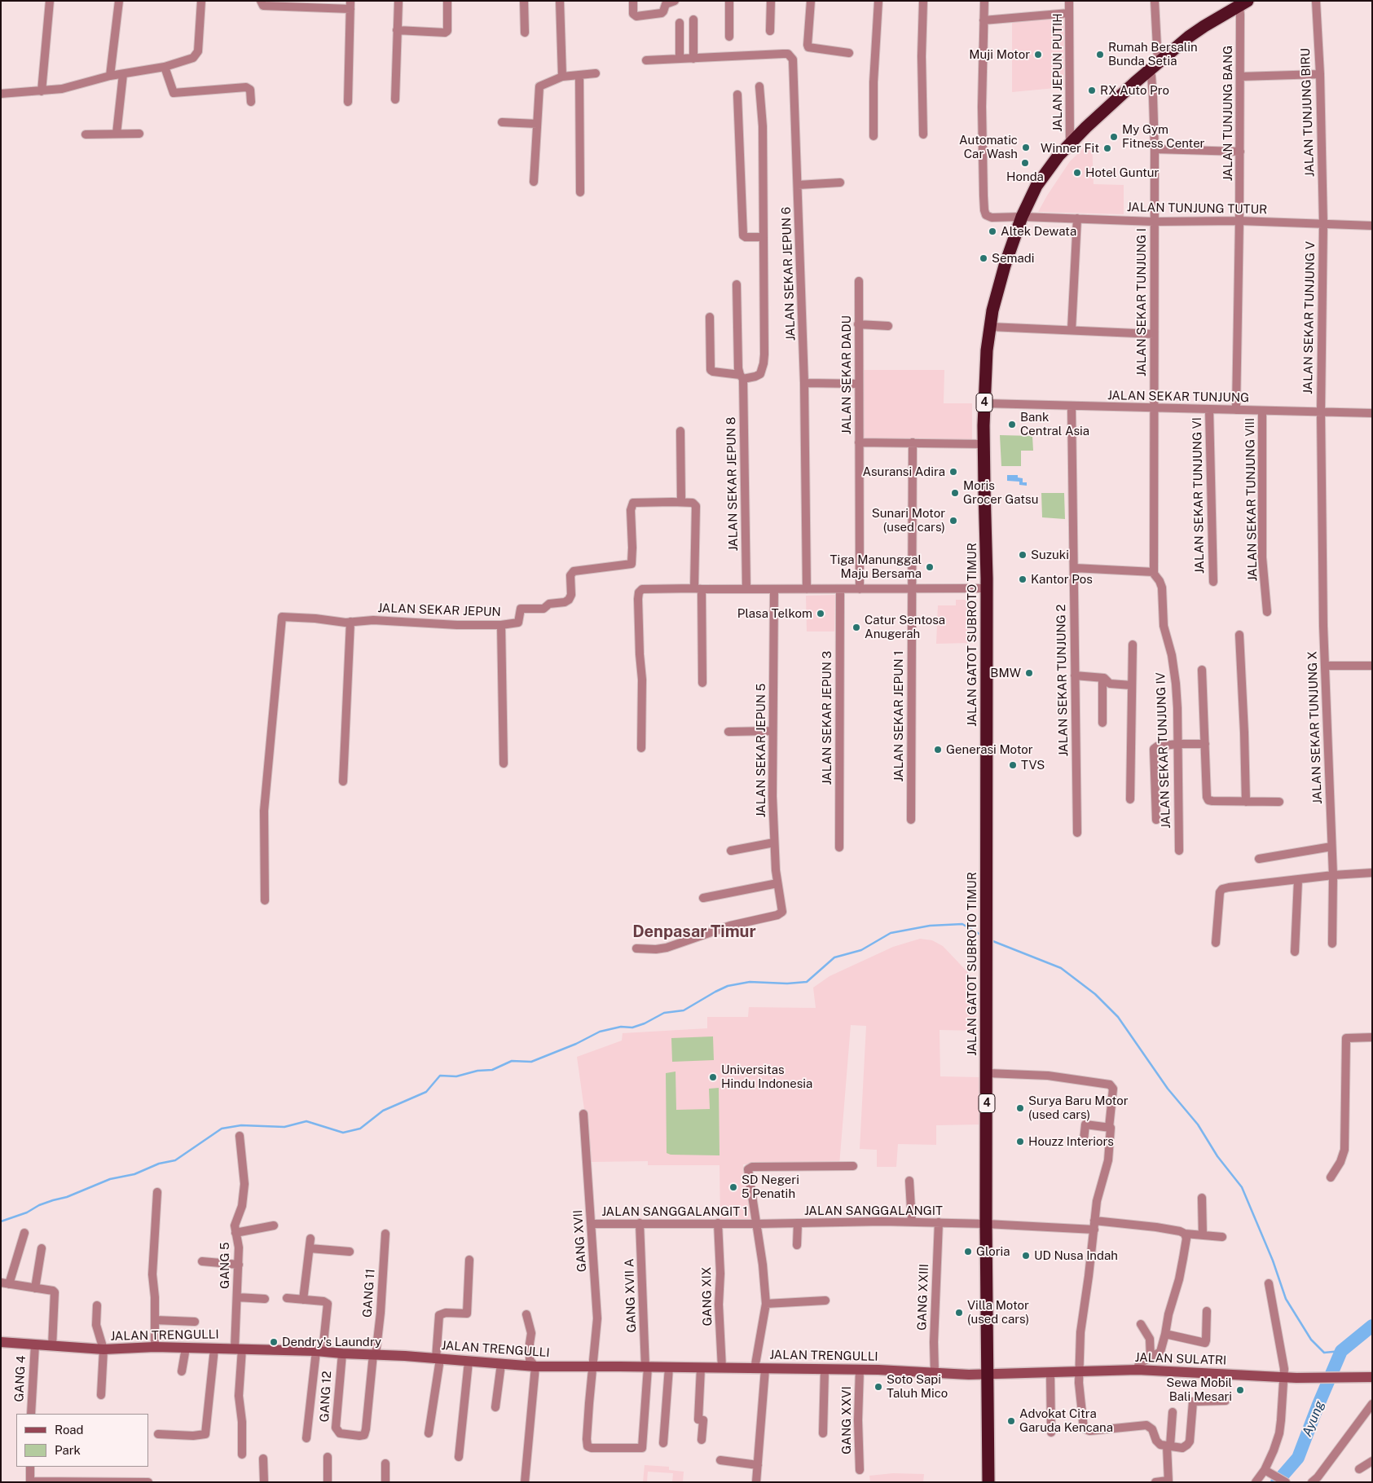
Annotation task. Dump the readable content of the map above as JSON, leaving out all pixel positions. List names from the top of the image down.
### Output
{
  "streets": {
    "highway": ["4", "JALAN GATOT SUBROTO TIMUR"],
    "main road": ["JALAN TRENGULLI", "JALAN SULATRI"],
    "street": [
      "JALAN JEPUN PUTIH",
      "JALAN TUNJUNG BIRU",
      "JALAN TUNJUNG BANG",
      "JALAN TUNJUNG TUTUR",
      "JALAN SEKAR JEPUN 6",
      "JALAN SEKAR TUNJUNG I",
      "JALAN SEKAR TUNJUNG V",
      "JALAN SEKAR DADU",
      "JALAN SEKAR TUNJUNG",
      "JALAN SEKAR JEPUN 8",
      "JALAN SEKAR TUNJUNG VI",
      "JALAN SEKAR TUNJUNG VIII",
      "JALAN SEKAR JEPUN",
      "JALAN SEKAR TUNJUNG 2",
      "JALAN SEKAR JEPUN 1",
      "JALAN SEKAR JEPUN 3",
      "JALAN SEKAR TUNJUNG X",
      "JALAN SEKAR JEPUN 5",
      "JALAN SEKAR TUNJUNG IV",
      "JALAN SANGGALANGIT",
      "JALAN SANGGALANGIT 1",
      "GANG XVII",
      "GANG 5",
      "GANG 11",
      "GANG XVII A",
      "GANG XIX",
      "GANG XXIII",
      "GANG 4",
      "GANG 12",
      "GANG XXVI"
    ]
  },
  "crossings": [
    ["JALAN JEPUN PUTIH", "JALAN GATOT SUBROTO TIMUR"],
    ["JALAN TUNJUNG BIRU", "JALAN TUNJUNG TUTUR"],
    ["JALAN TUNJUNG BIRU", "JALAN SEKAR TUNJUNG V"],
    ["JALAN TUNJUNG BANG", "JALAN TUNJUNG TUTUR"],
    ["JALAN TUNJUNG BANG", "JALAN SEKAR TUNJUNG"],
    ["JALAN TUNJUNG BANG", "JALAN GATOT SUBROTO TIMUR"],
    ["JALAN TUNJUNG TUTUR", "JALAN SEKAR TUNJUNG I"],
    ["JALAN TUNJUNG TUTUR", "JALAN SEKAR TUNJUNG V"],
    ["JALAN TUNJUNG TUTUR", "JALAN GATOT SUBROTO TIMUR"],
    ["JALAN SEKAR TUNJUNG I", "JALAN SEKAR TUNJUNG"],
    ["JALAN SEKAR TUNJUNG I", "JALAN GATOT SUBROTO TIMUR"],
    ["JALAN SEKAR TUNJUNG I", "JALAN SEKAR TUNJUNG IV"],
    ["JALAN SEKAR TUNJUNG V", "JALAN SEKAR TUNJUNG"],
    ["JALAN SEKAR TUNJUNG V", "JALAN SEKAR TUNJUNG X"],
    ["JALAN SEKAR DADU", "JALAN GATOT SUBROTO TIMUR"],
    ["JALAN SEKAR DADU", "JALAN SEKAR JEPUN 1"],
    ["JALAN SEKAR TUNJUNG", "JALAN SEKAR TUNJUNG VI"],
    ["JALAN SEKAR TUNJUNG", "JALAN SEKAR TUNJUNG VIII"],
    ["JALAN SEKAR TUNJUNG", "JALAN GATOT SUBROTO TIMUR"],
    ["JALAN SEKAR TUNJUNG", "JALAN SEKAR TUNJUNG 2"],
    ["JALAN SEKAR TUNJUNG", "JALAN SEKAR TUNJUNG X"],
    ["JALAN SEKAR TUNJUNG", "JALAN SEKAR TUNJUNG IV"],
    ["4", "JALAN GATOT SUBROTO TIMUR"],
    ["4", "JALAN TRENGULLI"],
    ["4", "JALAN SULATRI"],
    ["JALAN GATOT SUBROTO TIMUR", "JALAN SANGGALANGIT"],
    ["JALAN GATOT SUBROTO TIMUR", "JALAN TRENGULLI"],
    ["JALAN GATOT SUBROTO TIMUR", "JALAN SULATRI"],
    ["JALAN SANGGALANGIT", "JALAN SANGGALANGIT 1"],
    ["JALAN SANGGALANGIT", "GANG XXIII"],
    ["JALAN SANGGALANGIT 1", "GANG XVII"],
    ["JALAN SANGGALANGIT 1", "GANG XVII A"],
    ["JALAN SANGGALANGIT 1", "GANG XIX"],
    ["GANG XVII", "GANG XVII A"],
    ["GANG XVII", "JALAN TRENGULLI"],
    ["GANG 5", "JALAN TRENGULLI"],
    ["GANG 11", "JALAN TRENGULLI"],
    ["GANG 11", "GANG 12"],
    ["GANG XVII A", "JALAN TRENGULLI"],
    ["GANG XIX", "JALAN TRENGULLI"],
    ["GANG XXIII", "JALAN TRENGULLI"],
    ["JALAN TRENGULLI", "JALAN SULATRI"],
    ["JALAN TRENGULLI", "GANG 4"],
    ["JALAN TRENGULLI", "GANG 12"],
    ["JALAN TRENGULLI", "GANG XXVI"]
  ],
  "districts": ["Denpasar Timur"],
  "water": ["Ayung"],
  "places": [
    "Muji Motor",
    "Rumah Bersalin Bunda Setia",
    "RX Auto Pro",
    "My Gym Fitness Center",
    "Automatic Car Wash",
    "Winner Fit",
    "Honda",
    "Hotel Guntur",
    "Altek Dewata",
    "Semadi",
    "Bank Central Asia",
    "Asuransi Adira",
    "Moris Grocer Gatsu",
    "Sunari Motor (used cars)",
    "Suzuki",
    "Tiga Manunggal Maju Bersama",
    "Kantor Pos",
    "Plasa Telkom",
    "Catur Sentosa Anugerah",
    "BMW",
    "Generasi Motor",
    "TVS",
    "Universitas Hindu Indonesia",
    "Surya Baru Motor (used cars)",
    "Houzz Interiors",
    "SD Negeri 5 Penatih",
    "Gloria",
    "UD Nusa Indah",
    "Villa Motor (used cars)",
    "Dendry's Laundry",
    "Soto Sapi Taluh Mico",
    "Sewa Mobil Bali Mesari",
    "Advokat Citra Garuda Kencana"
  ],
  "legend": ["Road", "Park"]
}
